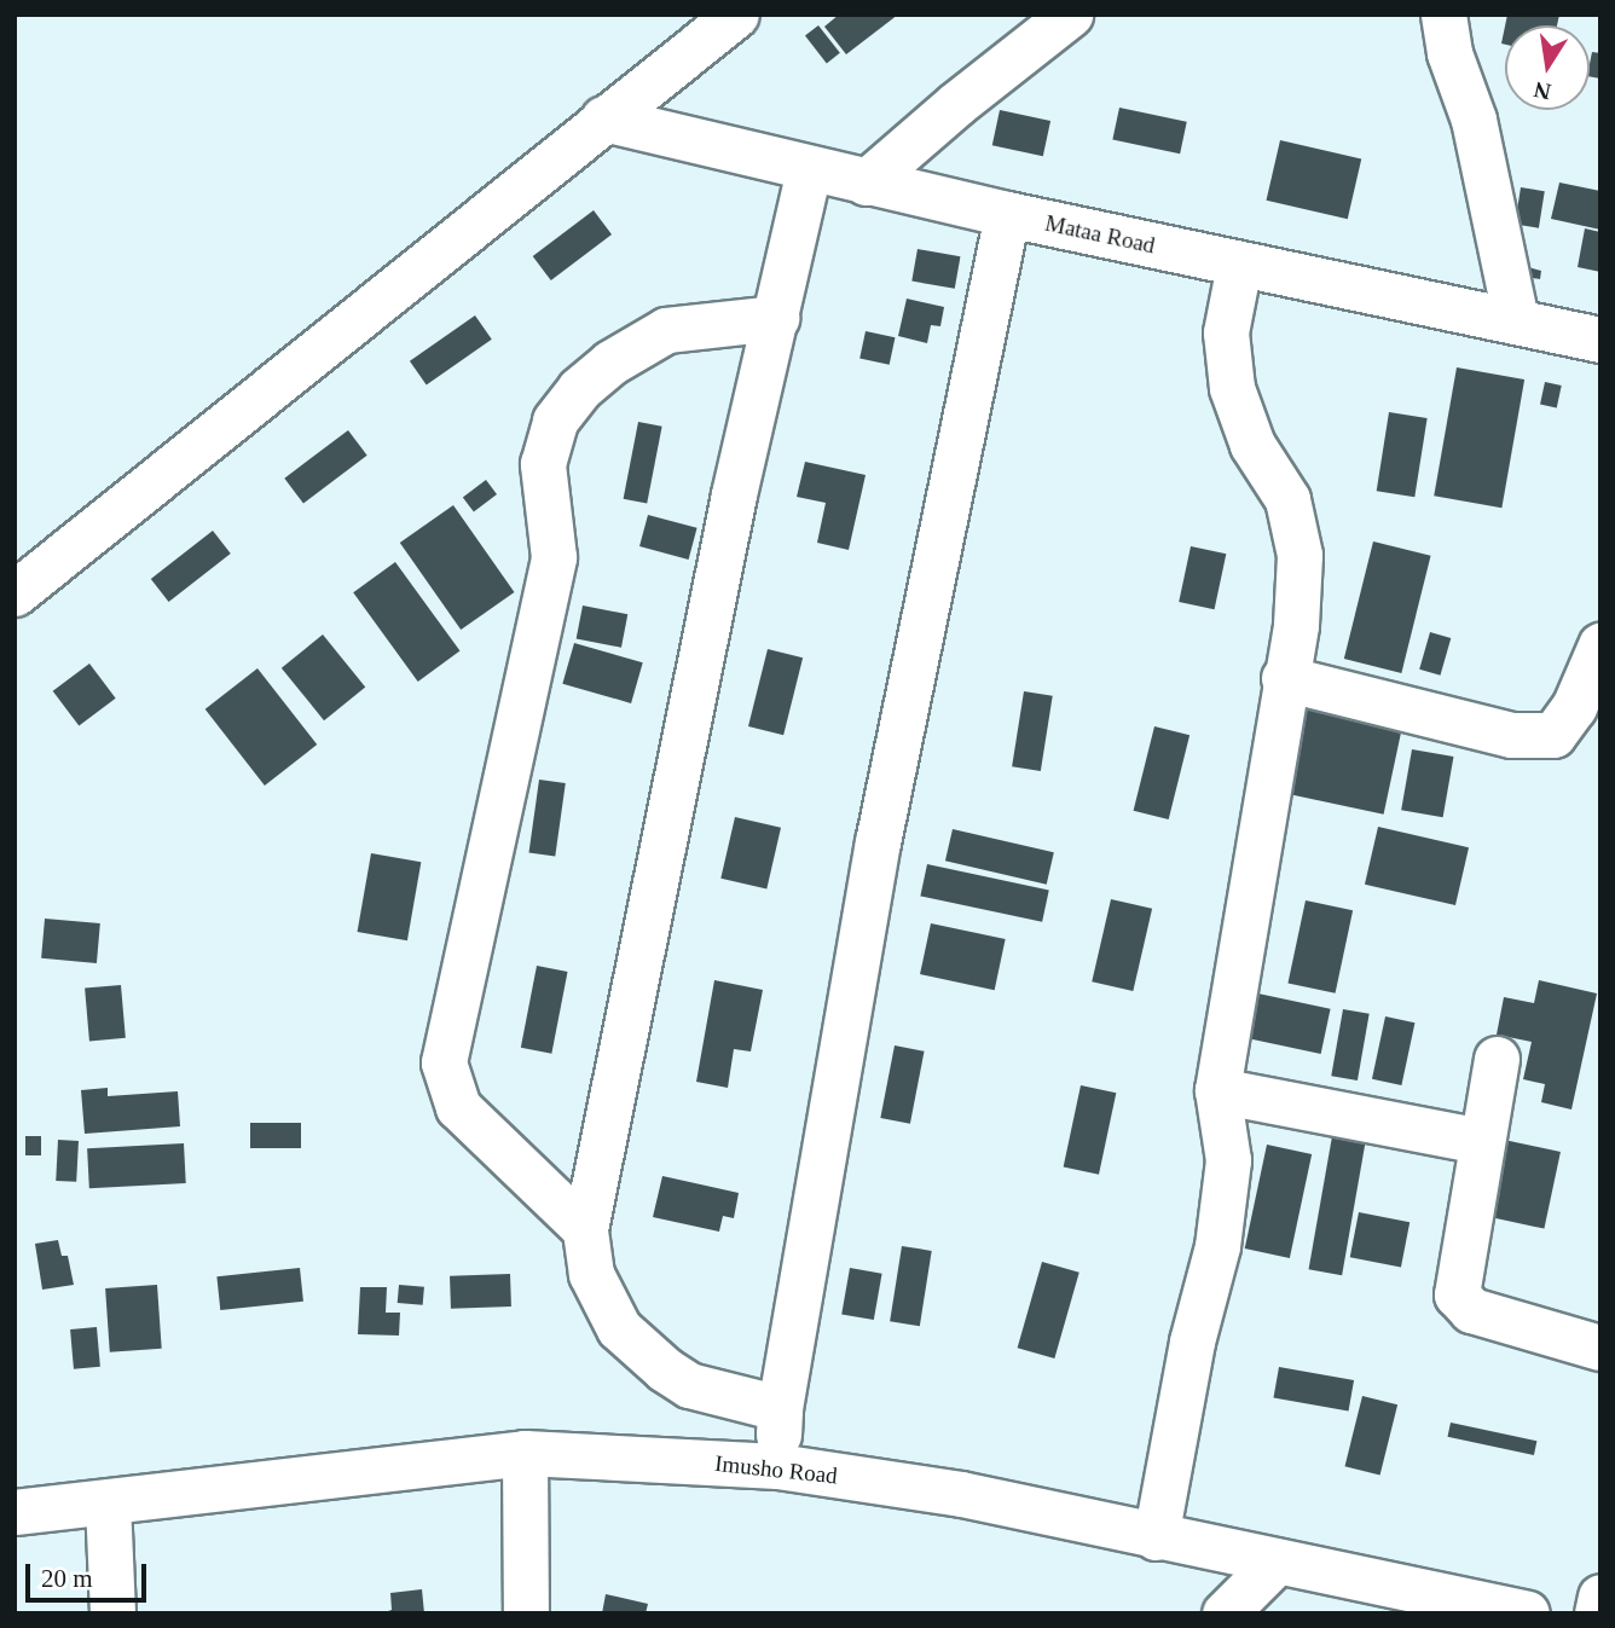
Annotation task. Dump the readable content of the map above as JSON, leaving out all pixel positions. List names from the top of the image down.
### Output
{
  "streets": {
    "street": ["Mataa Road", "Imusho Road"]
  },
  "scale_bar": "20 m",
  "north": "bottom"
}
